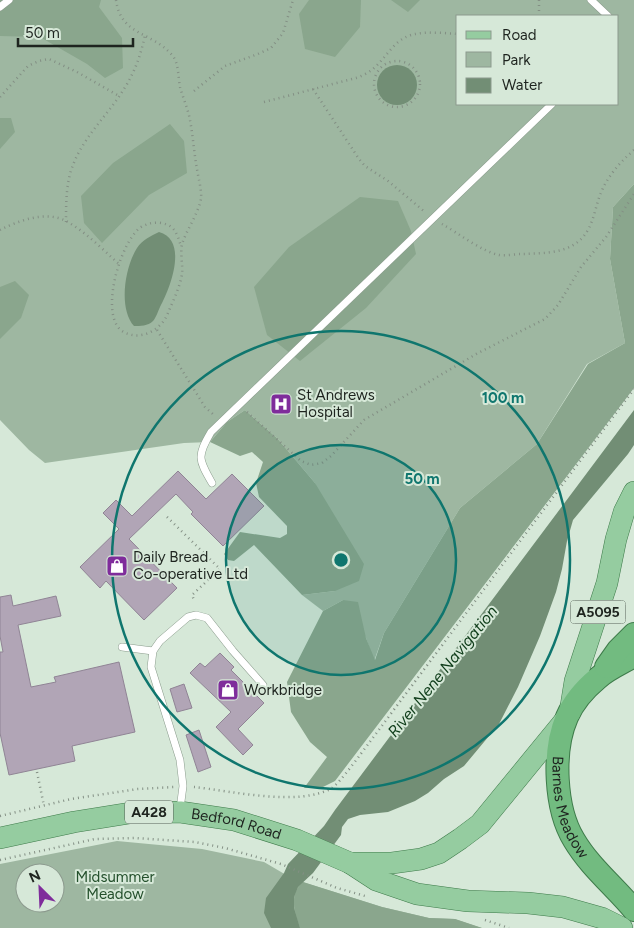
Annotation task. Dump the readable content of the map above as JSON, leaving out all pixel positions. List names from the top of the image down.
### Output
{
  "streets": {
    "highway": ["Barnes Meadow"],
    "main road": ["A5095", "A428", "Bedford Road"]
  },
  "crossings": [
    ["A5095", "Barnes Meadow"],
    ["A5095", "Bedford Road"],
    ["Barnes Meadow", "Bedford Road"]
  ],
  "water": ["River Nene Navigation"],
  "parks": ["Midsummer Meadow"],
  "places": {
    "hospital": ["St Andrews Hospital"],
    "shop": ["Daily Bread Co-operative Ltd", "Workbridge"]
  },
  "legend": ["Road", "Park", "Water"],
  "scale_bar": "50 m",
  "north": "top left",
  "rings": ["100 m", "50 m"]
}
